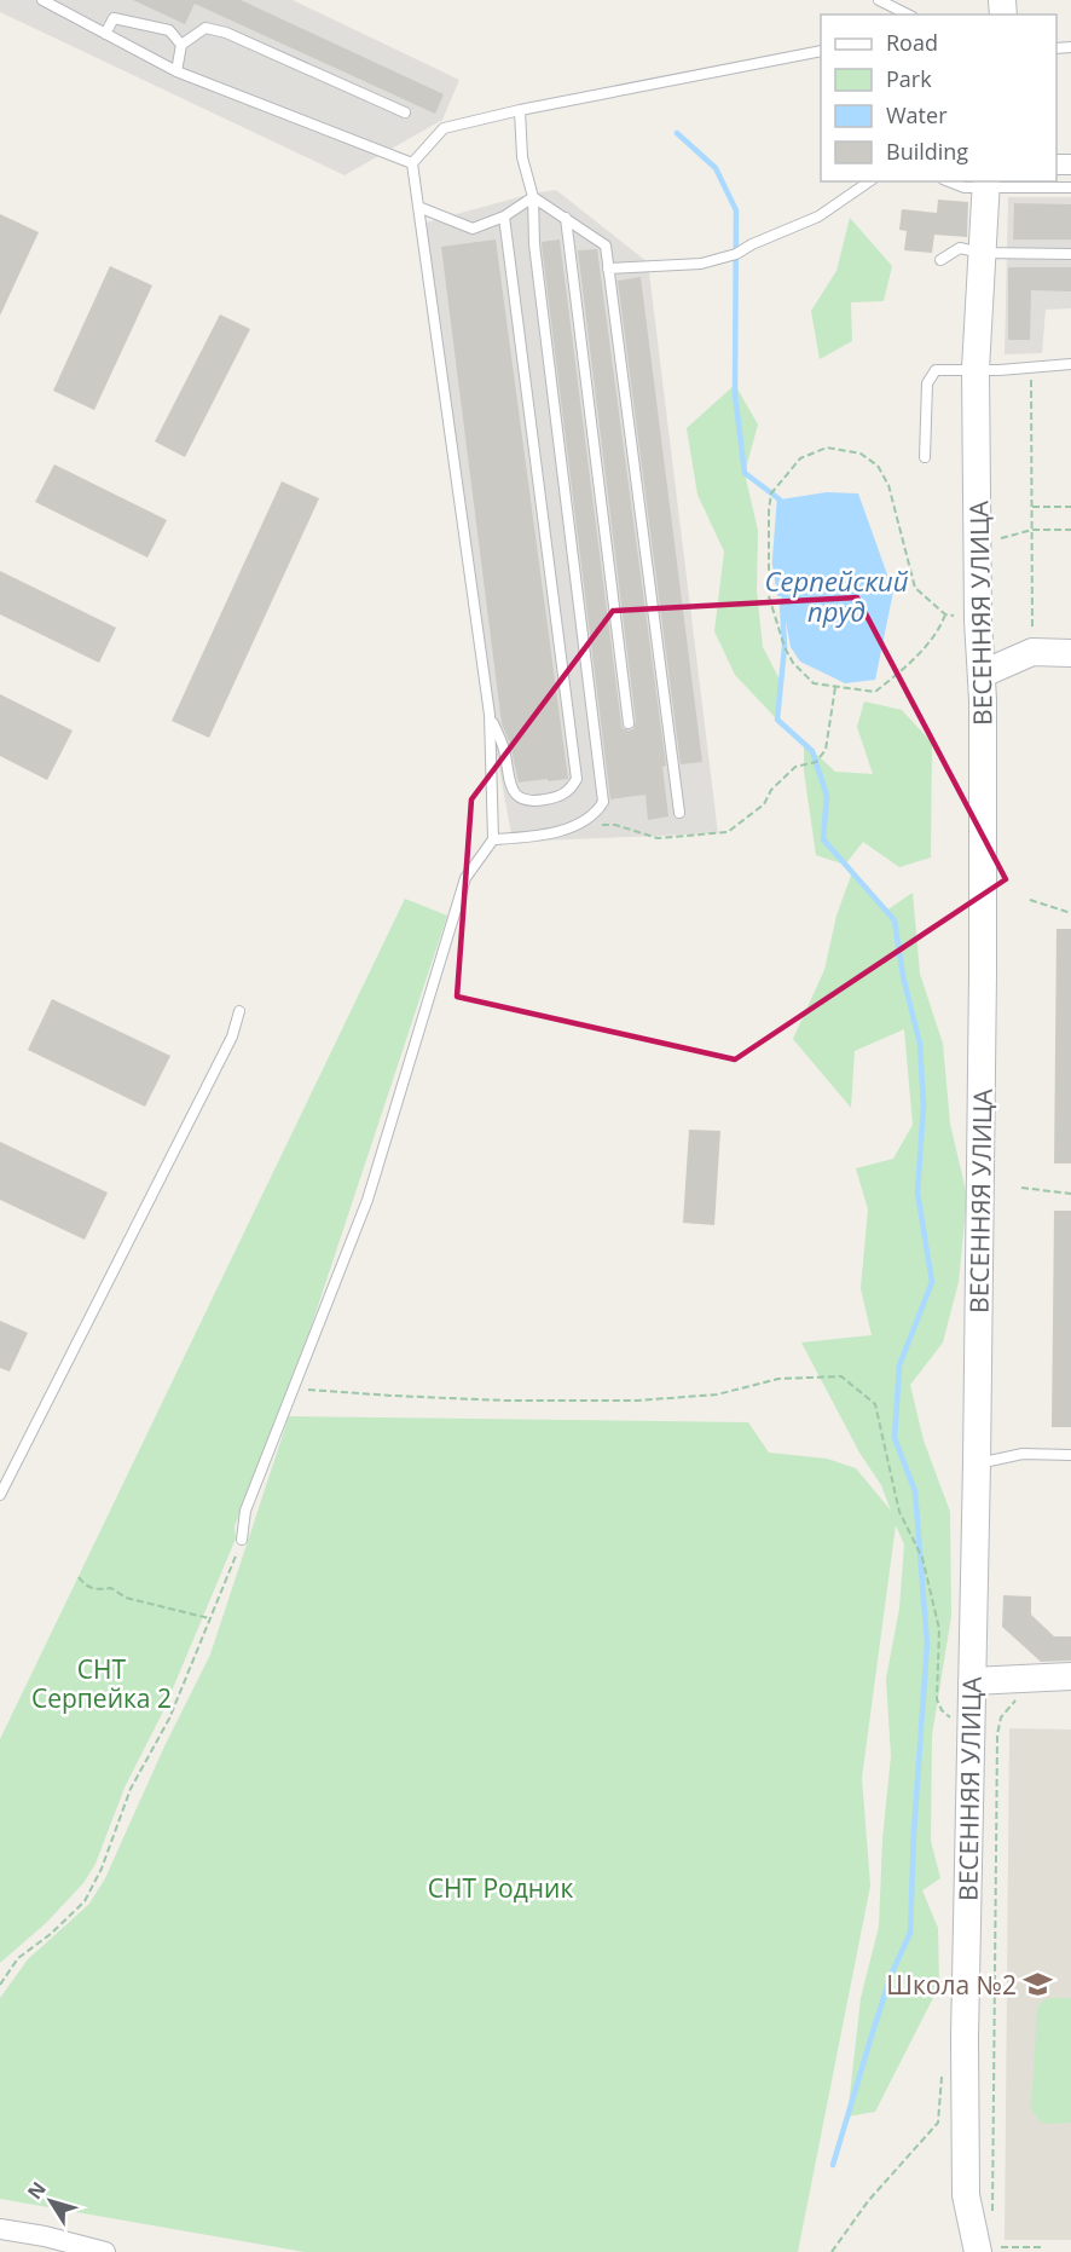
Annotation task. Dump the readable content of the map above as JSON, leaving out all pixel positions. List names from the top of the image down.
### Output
{
  "streets": {
    "street": ["ВЕСЕННЯЯ УЛИЦА"]
  },
  "water": ["Серпейский пруд"],
  "parks": ["СНТ Серпейка 2", "СНТ Родник"],
  "places": {
    "school or university": ["Школа №2"]
  },
  "legend": [
    "Road",
    "Park",
    "Water",
    "Building"
  ],
  "north": "top left"
}
